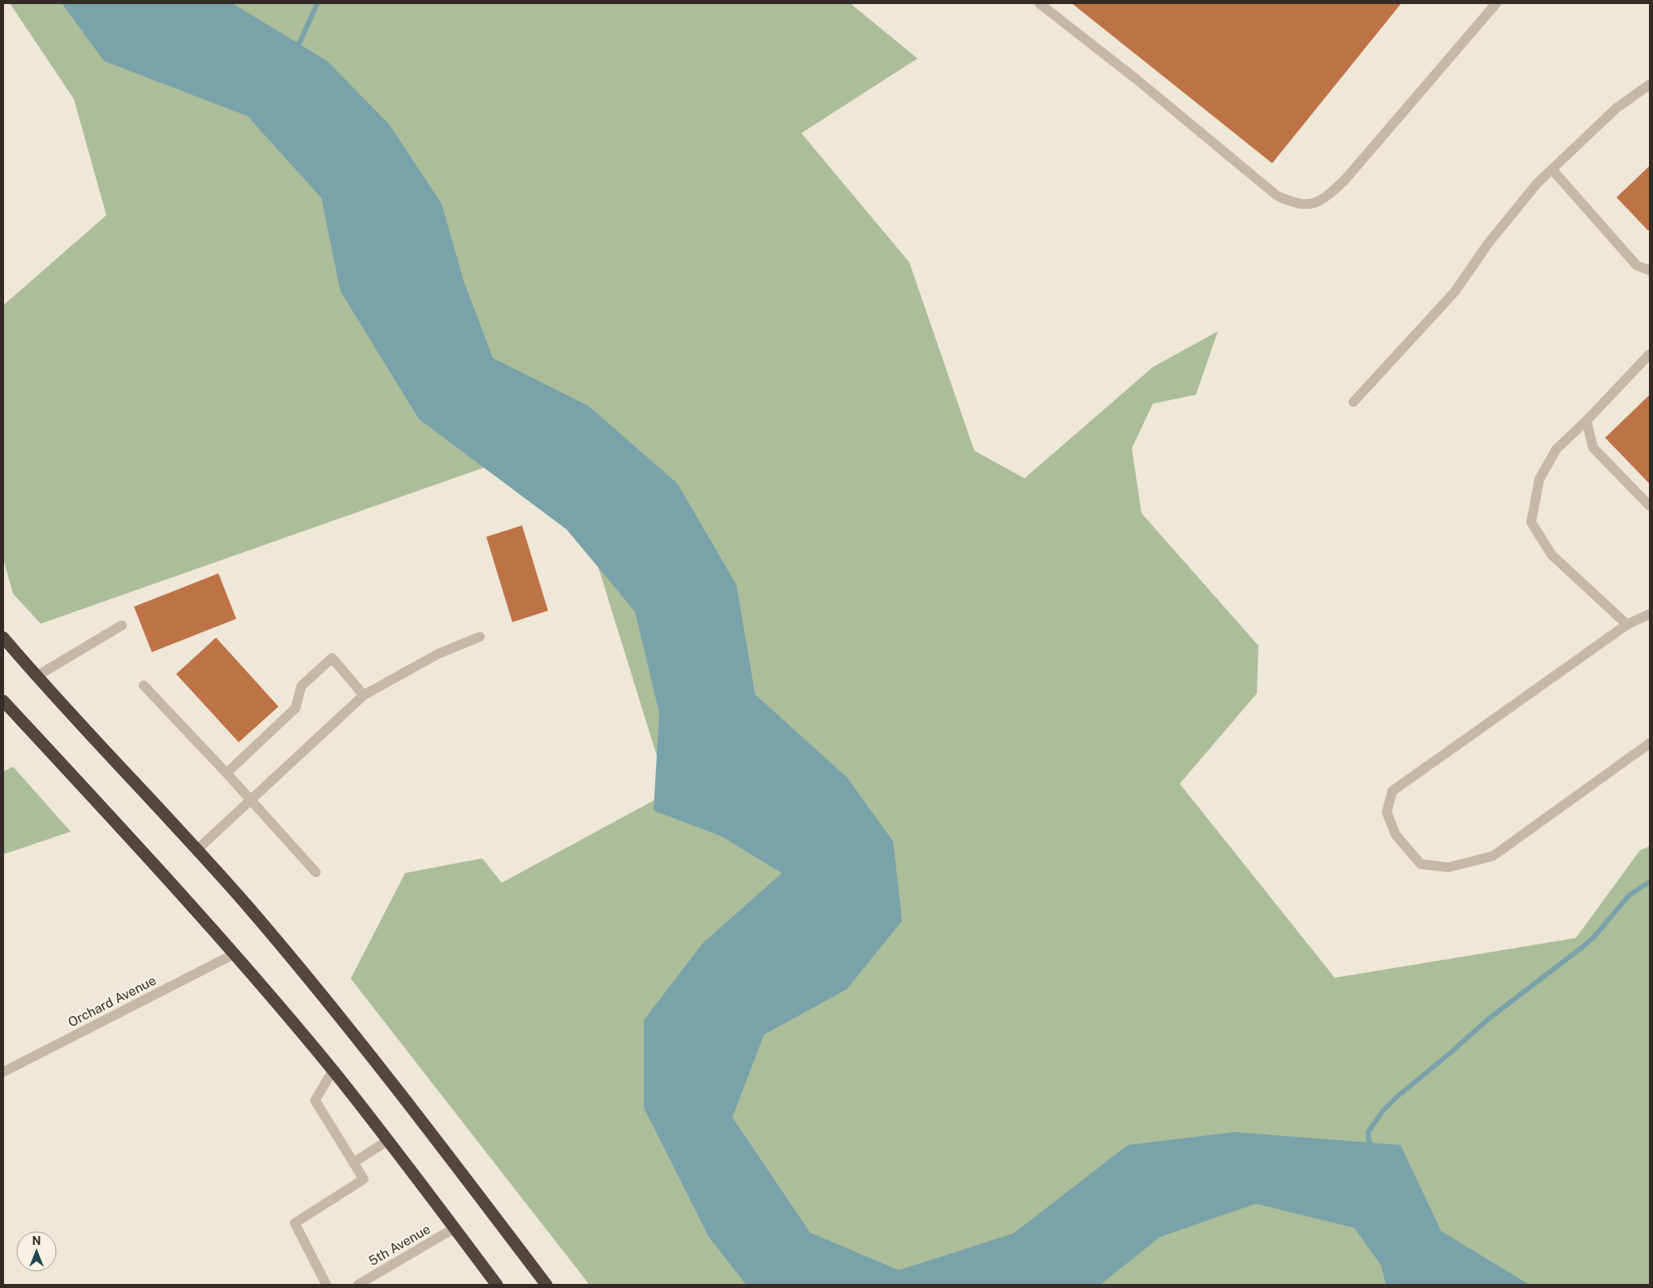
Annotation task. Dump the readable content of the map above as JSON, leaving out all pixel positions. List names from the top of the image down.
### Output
{
  "streets": {
    "street": ["Orchard Avenue", "5th Avenue"]
  },
  "north": "top"
}
